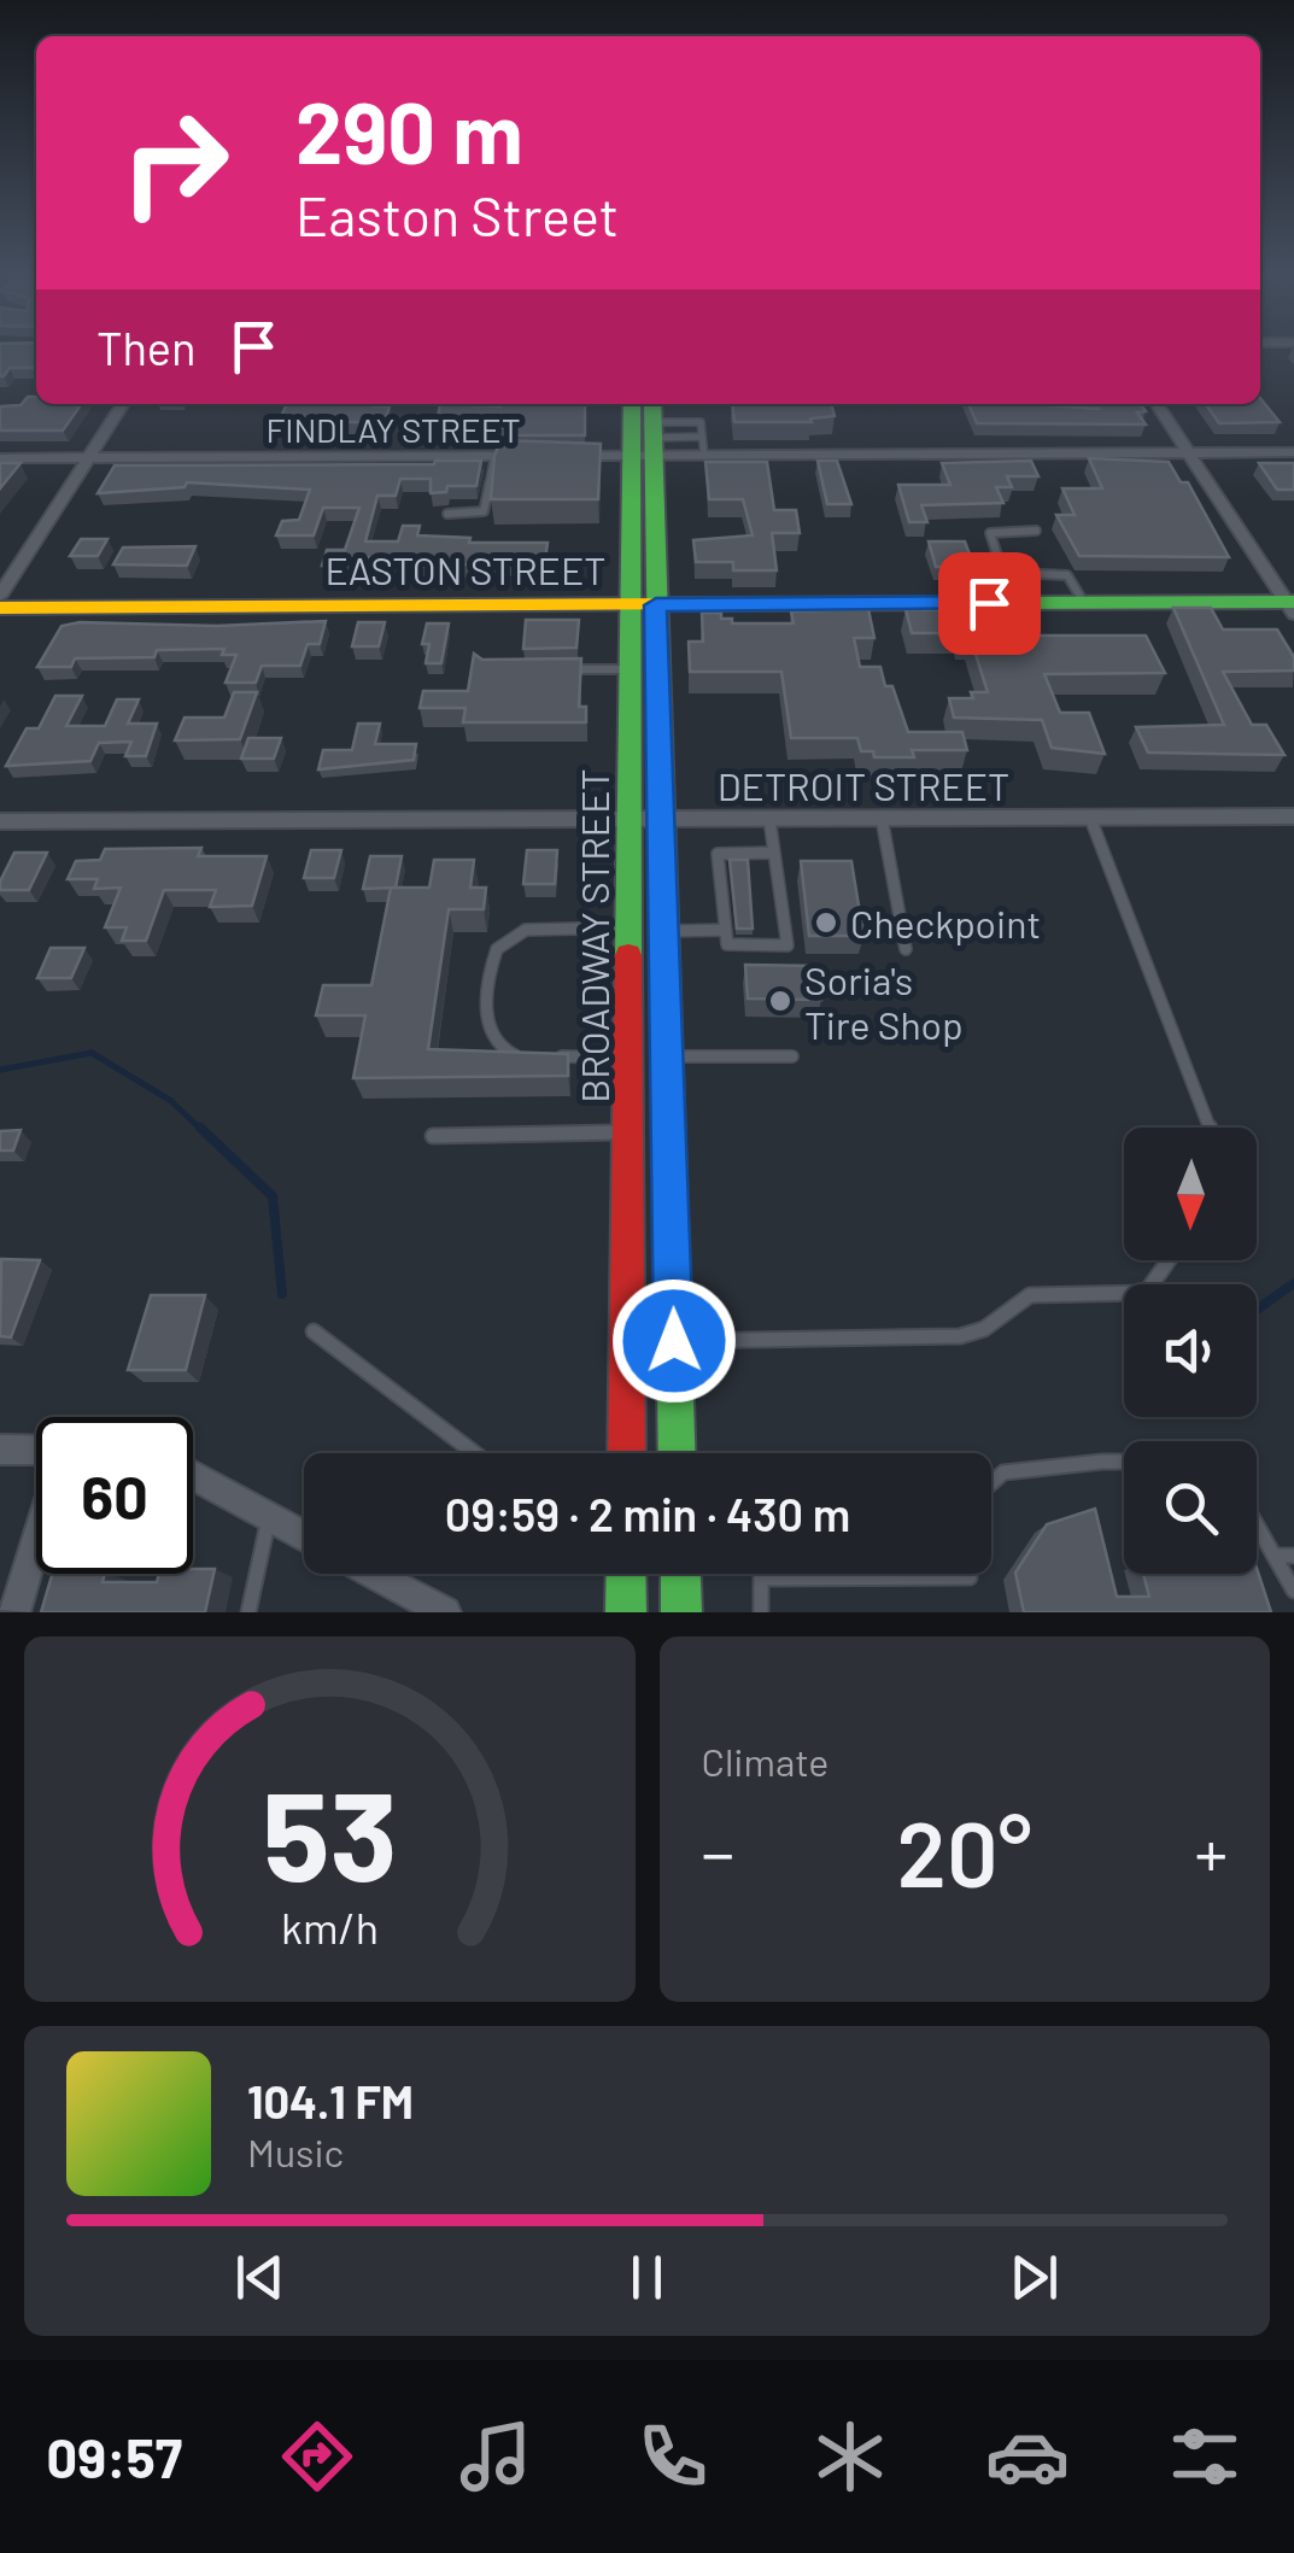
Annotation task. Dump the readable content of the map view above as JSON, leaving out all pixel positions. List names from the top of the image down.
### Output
{
  "streets": {
    "main road": ["EASTON STREET", "BROADWAY STREET"],
    "street": ["FINDLAY STREET", "DETROIT STREET"]
  },
  "crossings": [
    ["FINDLAY STREET", "BROADWAY STREET"],
    ["EASTON STREET", "BROADWAY STREET"],
    ["DETROIT STREET", "BROADWAY STREET"]
  ],
  "places": ["Checkpoint", "Soria's Tire Shop"],
  "north": "bottom",
  "page": {
    "turn": ["290 m", "Easton Street"],
    "then": "Then",
    "limit": "60",
    "trip": "09:59 · 2 min · 430 m",
    "tile": "Climate",
    "heat": ["−", "20°", "+"],
    "song": ["104.1 FM", "Music"],
    "tabs": "09:57",
    "gauge": ["53", "km/h"]
  }
}
